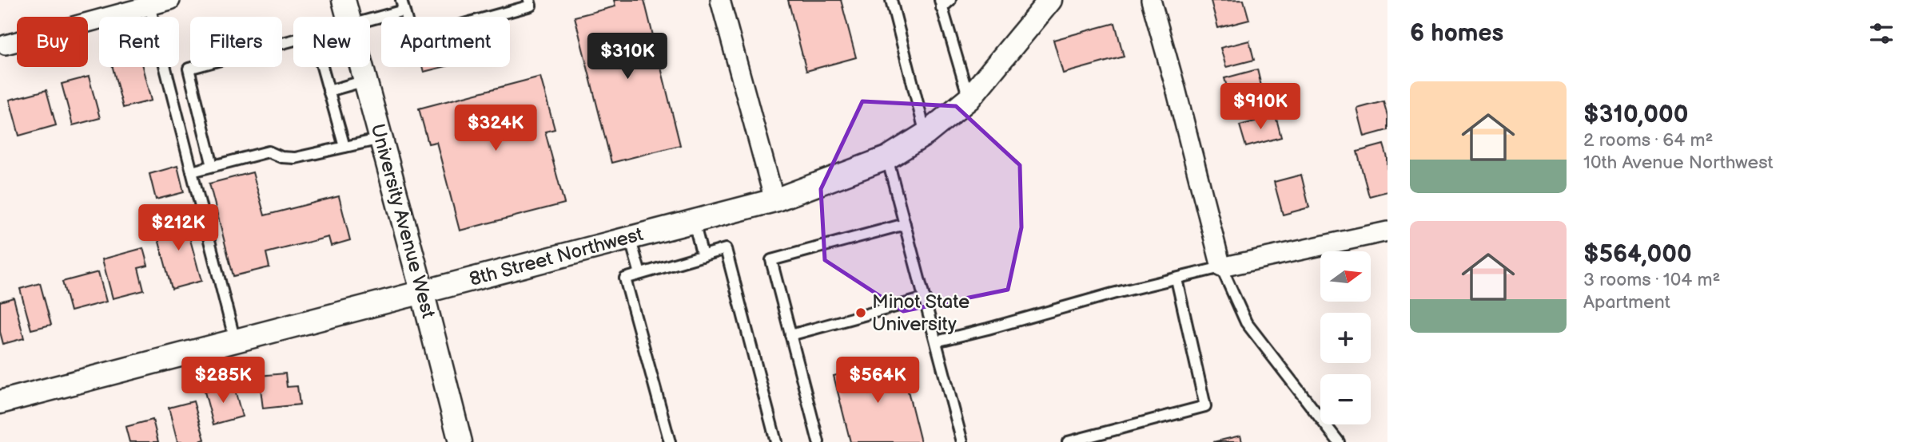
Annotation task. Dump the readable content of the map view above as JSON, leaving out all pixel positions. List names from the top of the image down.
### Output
{
  "streets": {
    "street": ["University Avenue West", "8th Street Northwest"]
  },
  "crossings": [
    ["University Avenue West", "8th Street Northwest"]
  ],
  "places": ["Minot State University"],
  "north": "right",
  "page": {
    "heading": "6 homes",
    "chip": [
      "Buy",
      "Rent",
      "Filters",
      "New",
      "Apartment"
    ],
    "price": [
      "$310K",
      "$910K",
      "$324K",
      "$212K",
      "$285K",
      "$564K"
    ],
    "list": [
      {
        "name": "$310,000",
        "note": "2 rooms · 64 m² · 10th Avenue Northwest"
      },
      {
        "name": "$564,000",
        "note": "3 rooms · 104 m² · Apartment"
      }
    ],
    "map_buttons": ["+", "−"]
  }
}
